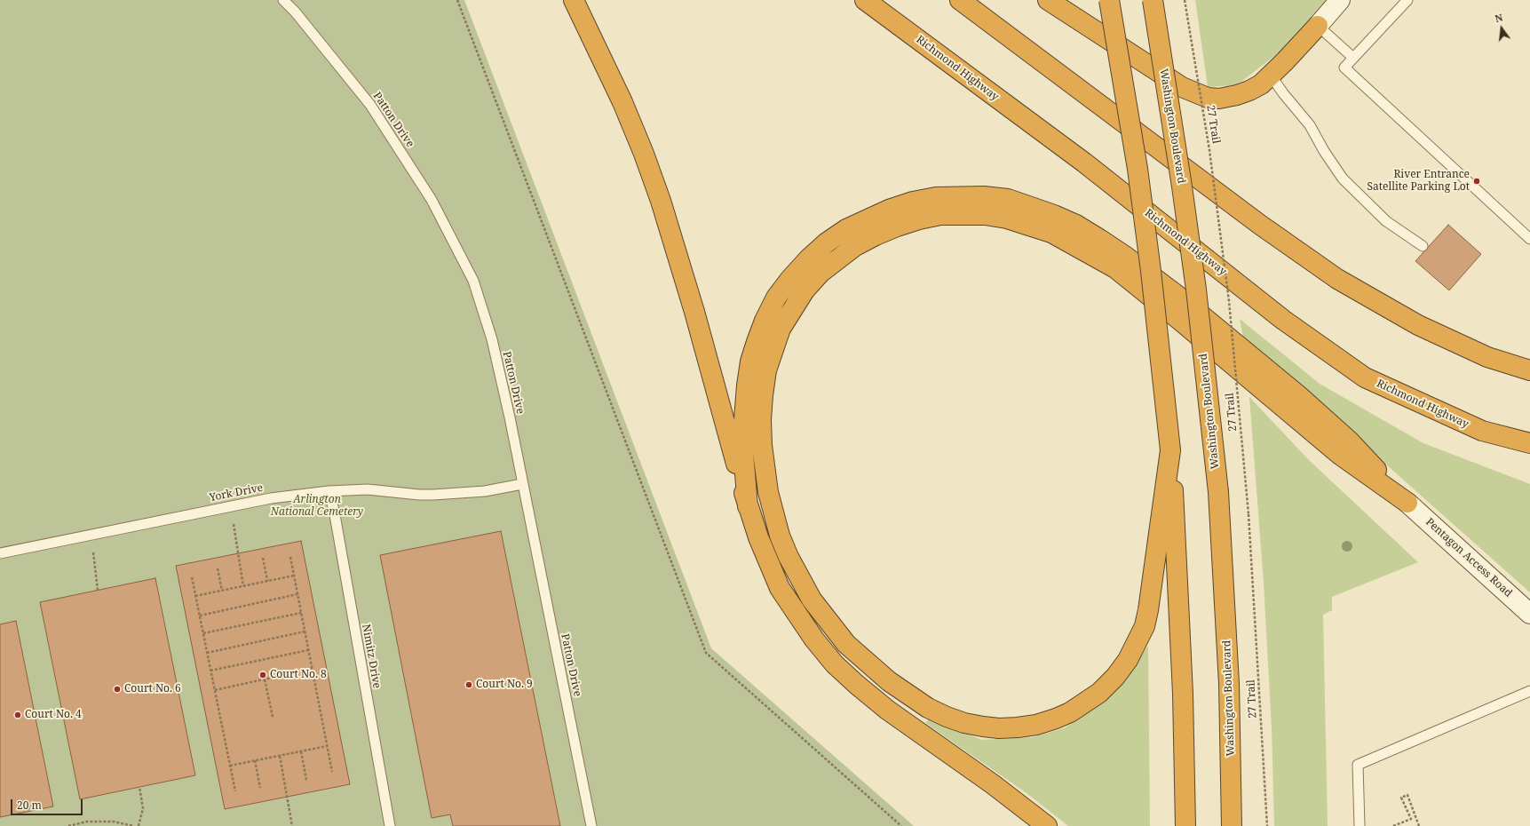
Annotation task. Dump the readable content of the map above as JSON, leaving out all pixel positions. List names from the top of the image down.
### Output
{
  "streets": {
    "highway": ["Richmond Highway", "Washington Boulevard"],
    "street": ["Pentagon Access Road"],
    "lane": ["Patton Drive", "York Drive", "Nimitz Drive"],
    "path": ["27 Trail"]
  },
  "crossings": [
    ["Patton Drive", "York Drive"],
    ["York Drive", "Nimitz Drive"]
  ],
  "parks": ["Arlington National Cemetery"],
  "places": [
    "River Entrance Satellite Parking Lot",
    "Court No. 8",
    "Court No. 9",
    "Court No. 6",
    "Court No. 4"
  ],
  "scale_bar": "20 m",
  "north": "top"
}
